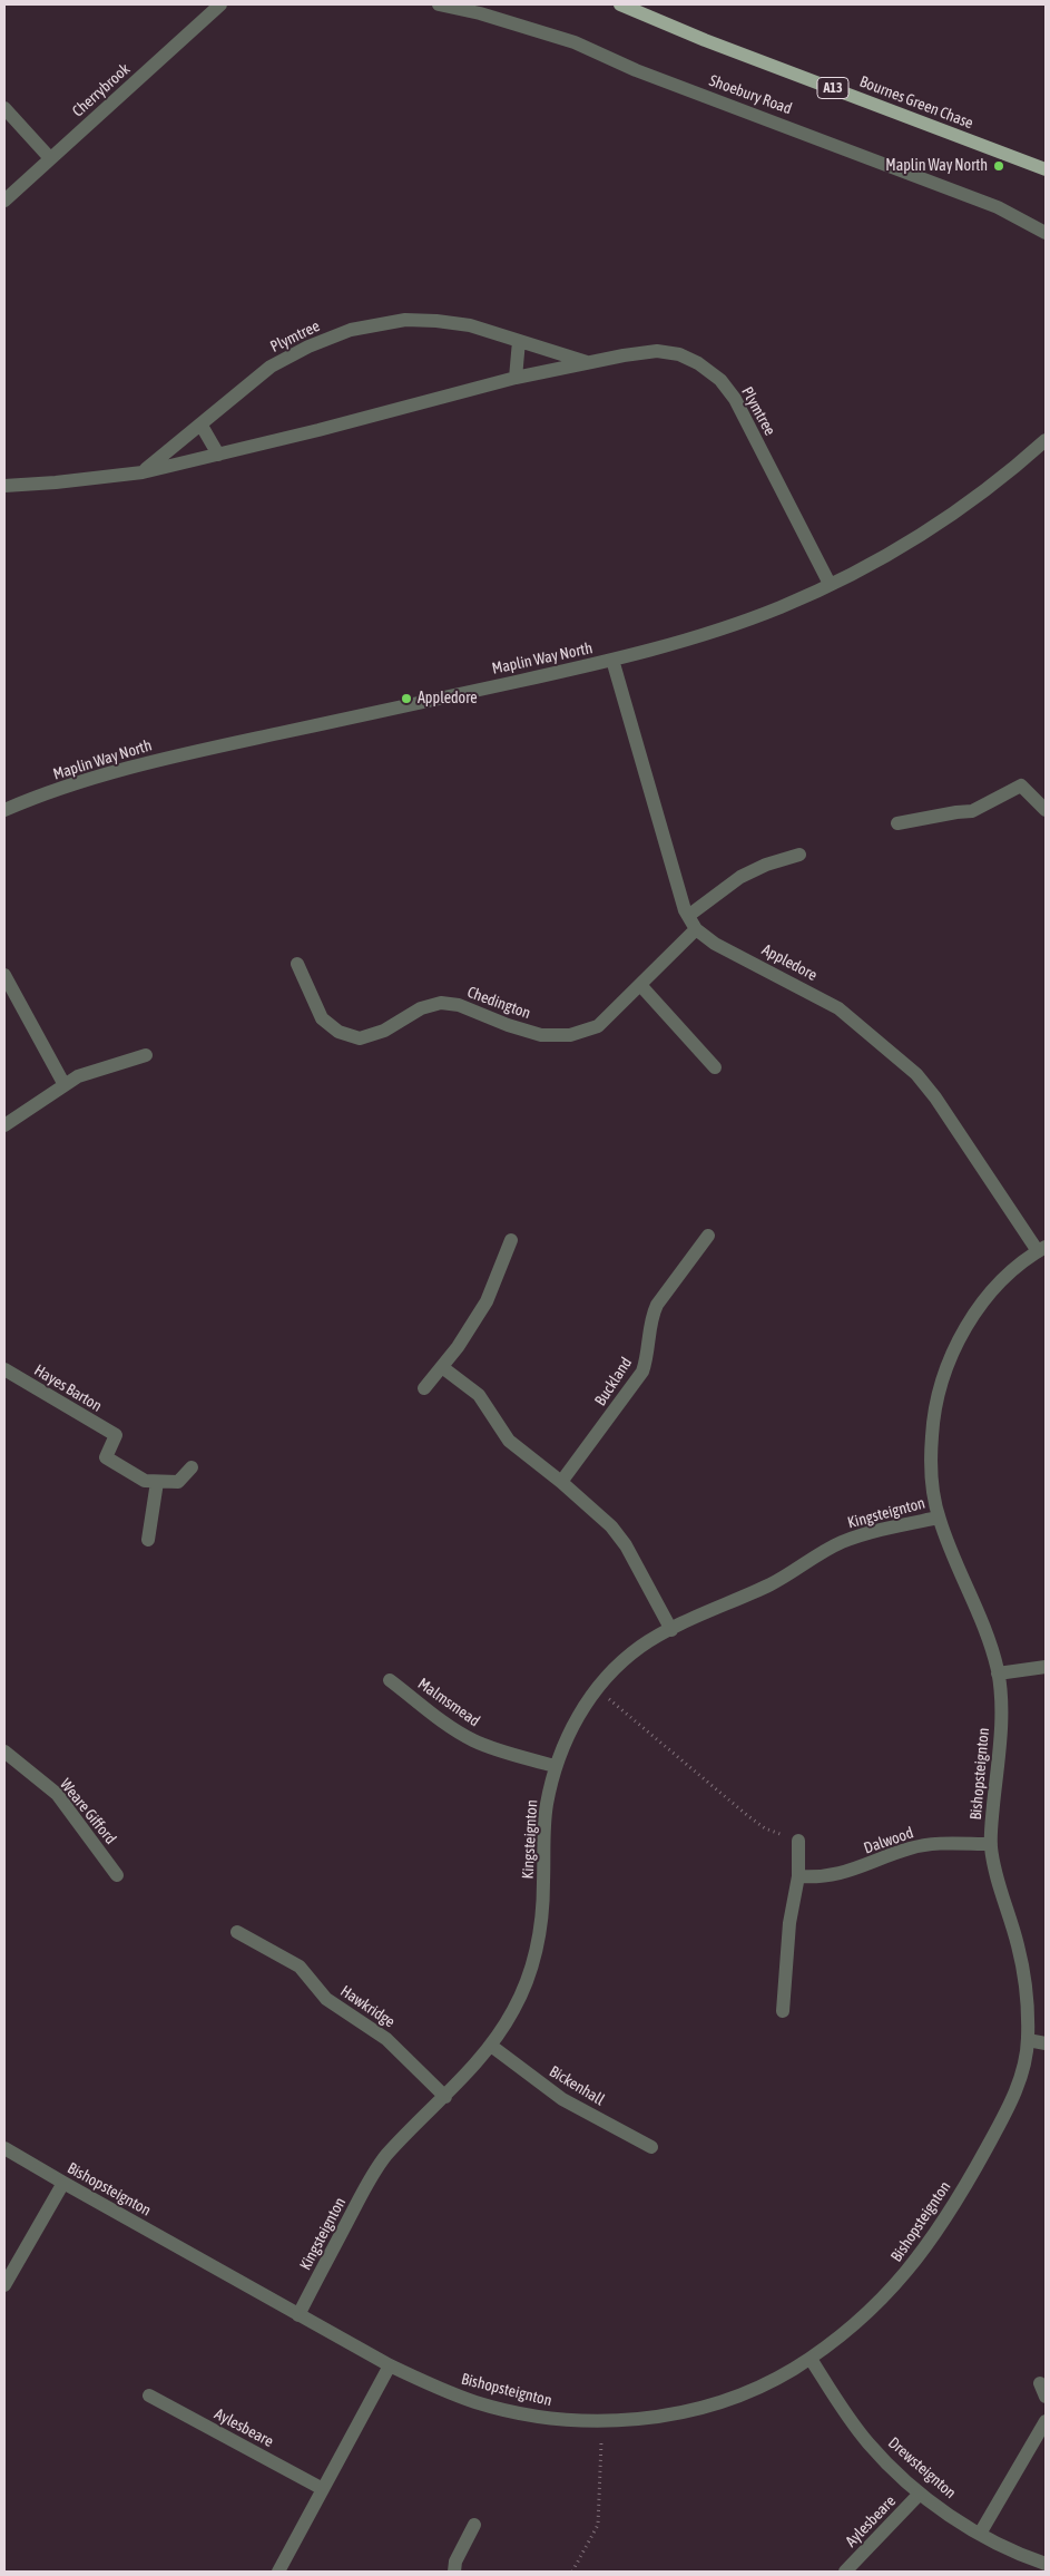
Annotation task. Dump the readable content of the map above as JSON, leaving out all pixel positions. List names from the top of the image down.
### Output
{
  "streets": {
    "main road": ["A13", "Bournes Green Chase"],
    "street": [
      "Cherrybrook",
      "Shoebury Road",
      "Plymtree",
      "Maplin Way North",
      "Appledore",
      "Chedington",
      "Buckland",
      "Hayes Barton",
      "Kingsteignton",
      "Malmsmead",
      "Bishopsteignton",
      "Weare Gifford",
      "Dalwood",
      "Hawkridge",
      "Bickenhall",
      "Aylesbeare",
      "Drewsteignton"
    ]
  },
  "crossings": [
    ["Plymtree", "Maplin Way North"],
    ["Maplin Way North", "Appledore"],
    ["Appledore", "Chedington"],
    ["Appledore", "Bishopsteignton"],
    ["Kingsteignton", "Malmsmead"],
    ["Kingsteignton", "Bishopsteignton"],
    ["Kingsteignton", "Hawkridge"],
    ["Kingsteignton", "Bickenhall"],
    ["Bishopsteignton", "Dalwood"],
    ["Bishopsteignton", "Drewsteignton"],
    ["Aylesbeare", "Drewsteignton"]
  ],
  "places": ["Maplin Way North", "Appledore"]
}
